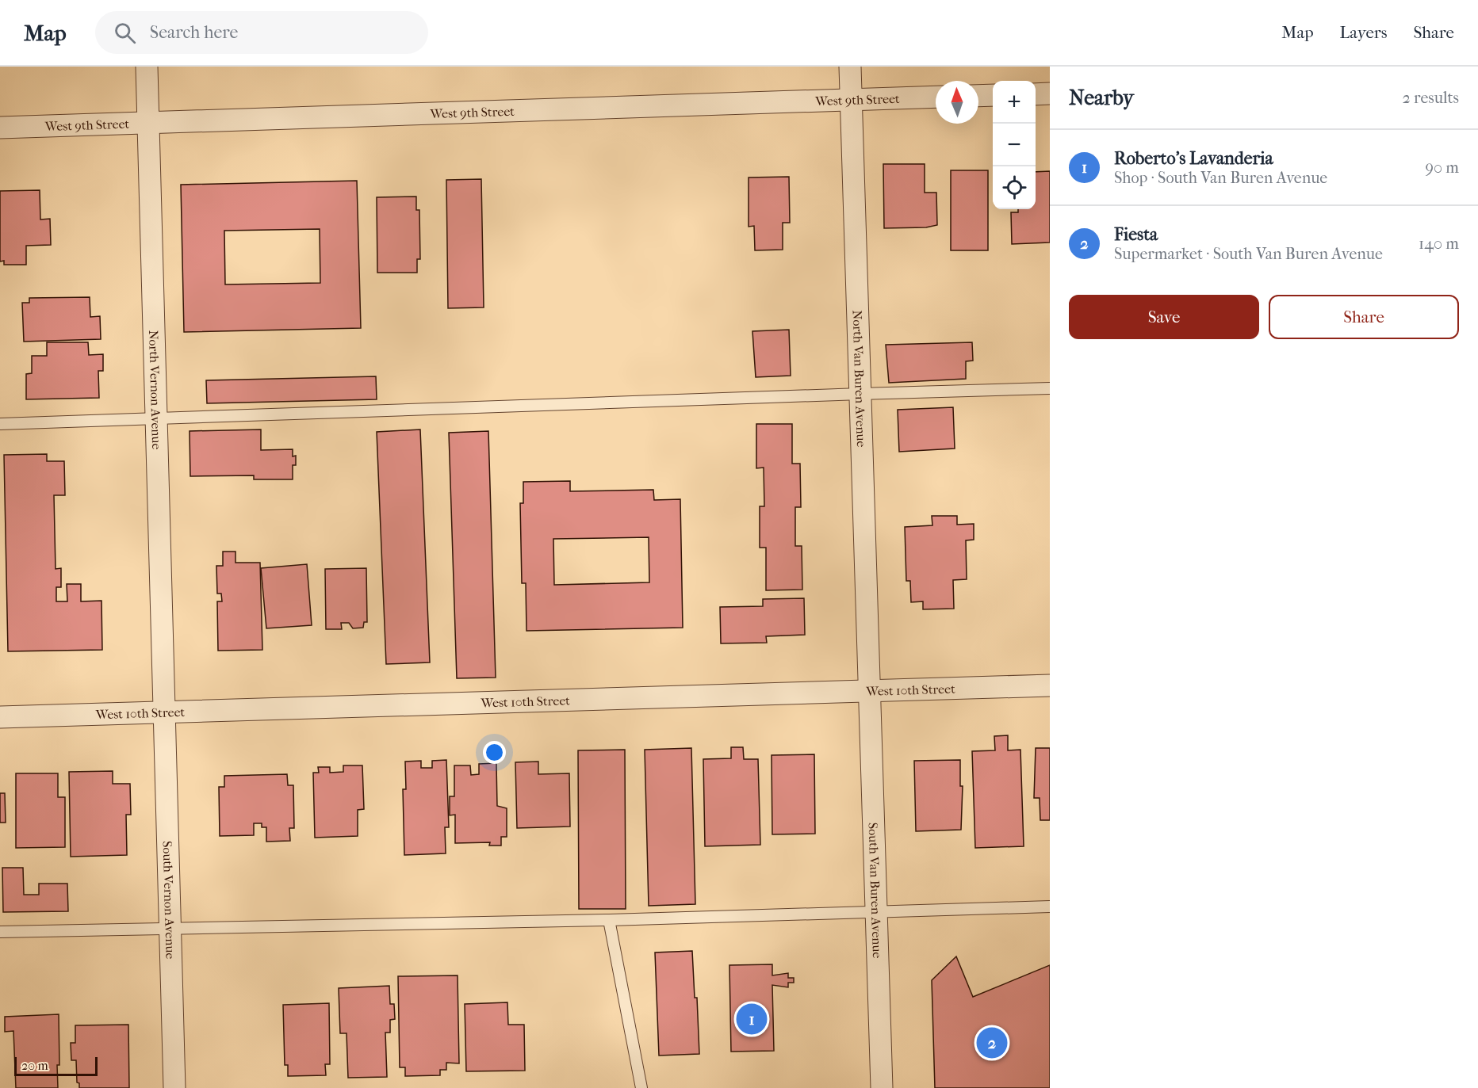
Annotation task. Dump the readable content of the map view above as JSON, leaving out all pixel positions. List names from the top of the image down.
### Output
{
  "streets": {
    "street": [
      "West 9th Street",
      "North Van Buren Avenue",
      "North Vernon Avenue",
      "West 10th Street",
      "South Van Buren Avenue",
      "South Vernon Avenue"
    ]
  },
  "crossings": [
    ["West 9th Street", "North Van Buren Avenue"],
    ["West 9th Street", "North Vernon Avenue"],
    ["North Van Buren Avenue", "West 10th Street"],
    ["North Van Buren Avenue", "South Van Buren Avenue"],
    ["North Vernon Avenue", "West 10th Street"],
    ["North Vernon Avenue", "South Vernon Avenue"],
    ["West 10th Street", "South Van Buren Avenue"],
    ["West 10th Street", "South Vernon Avenue"]
  ],
  "scale_bar": "20 m",
  "north": "top",
  "page": {
    "header": "Map",
    "search": "Search here",
    "nav": ["Map", "Layers", "Share"],
    "heading": ["Nearby", "2 results"],
    "map_buttons": ["+", "−"],
    "list": [
      {
        "mark": "1",
        "name": "Roberto's Lavanderia",
        "note": "Shop · South Van Buren Avenue",
        "value": "90 m"
      },
      {
        "mark": "2",
        "name": "Fiesta",
        "note": "Supermarket · South Van Buren Avenue",
        "value": "140 m"
      }
    ],
    "buttons": ["Save", "Share"],
    "pins": ["1", "2"],
    "scale": "20 m"
  }
}
